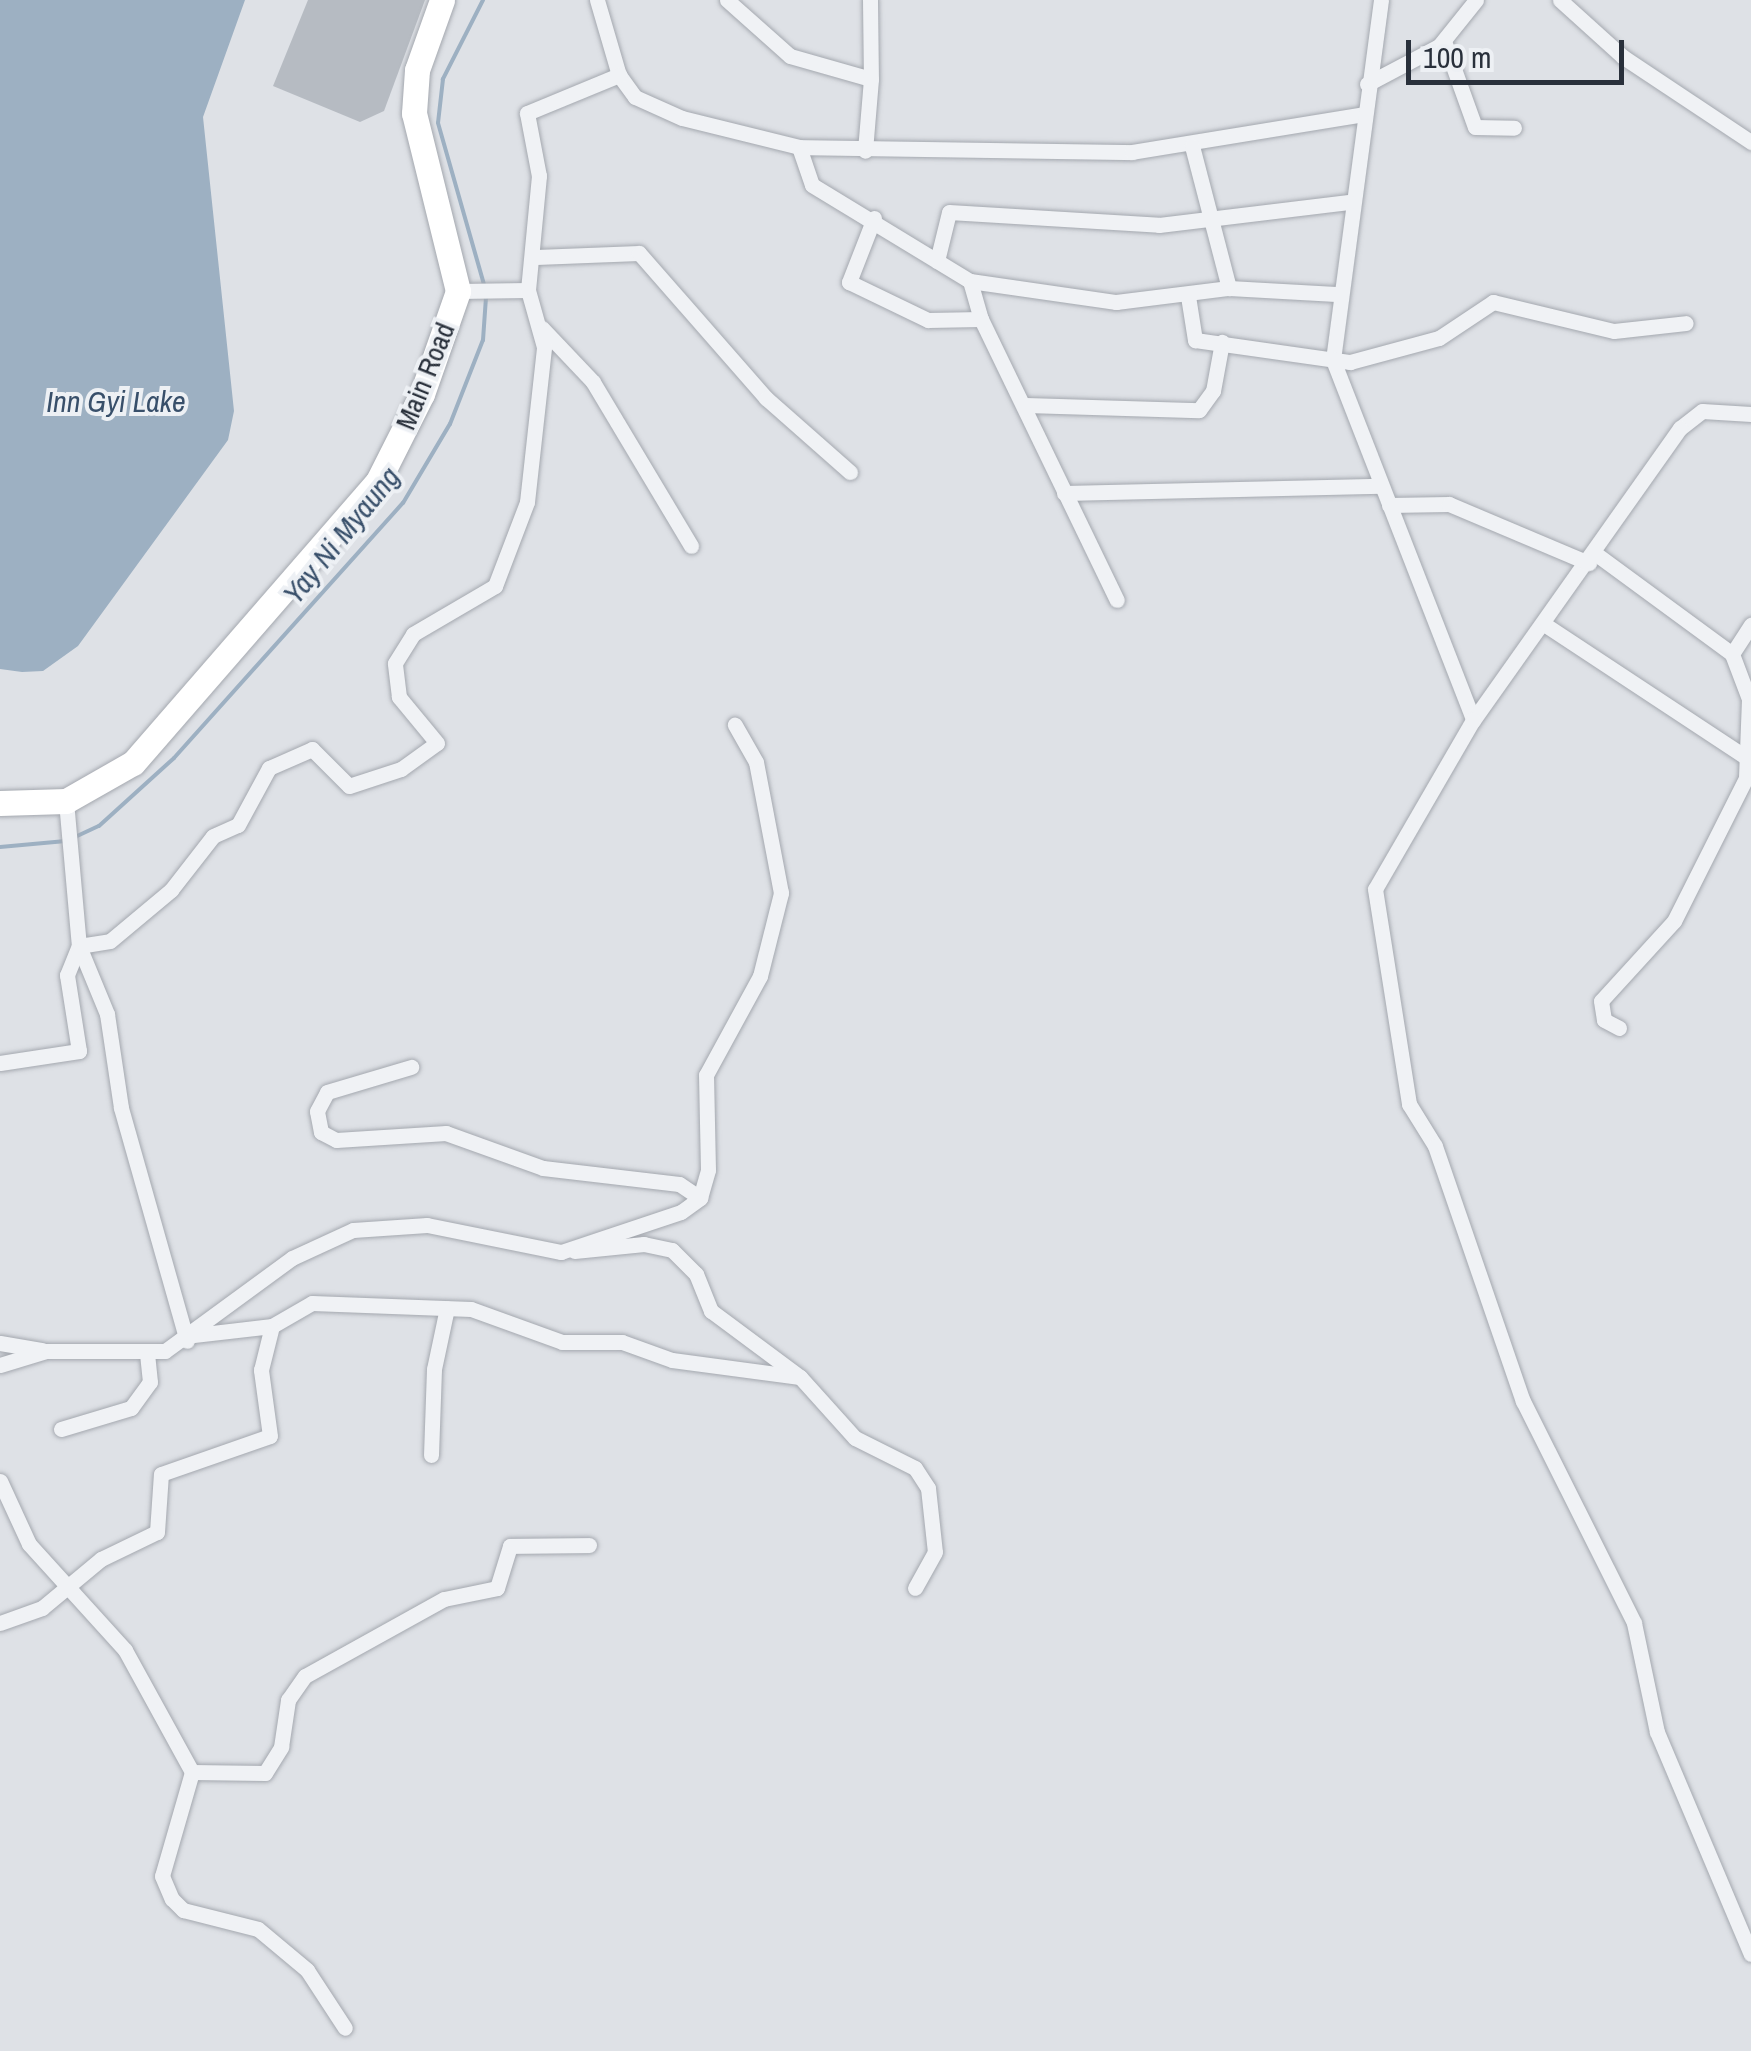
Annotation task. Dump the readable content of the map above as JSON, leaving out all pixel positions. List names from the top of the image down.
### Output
{
  "streets": {
    "main road": ["Main Road"]
  },
  "water": ["Inn Gyi Lake", "Yay Ni Myaung"],
  "scale_bar": "100 m"
}
